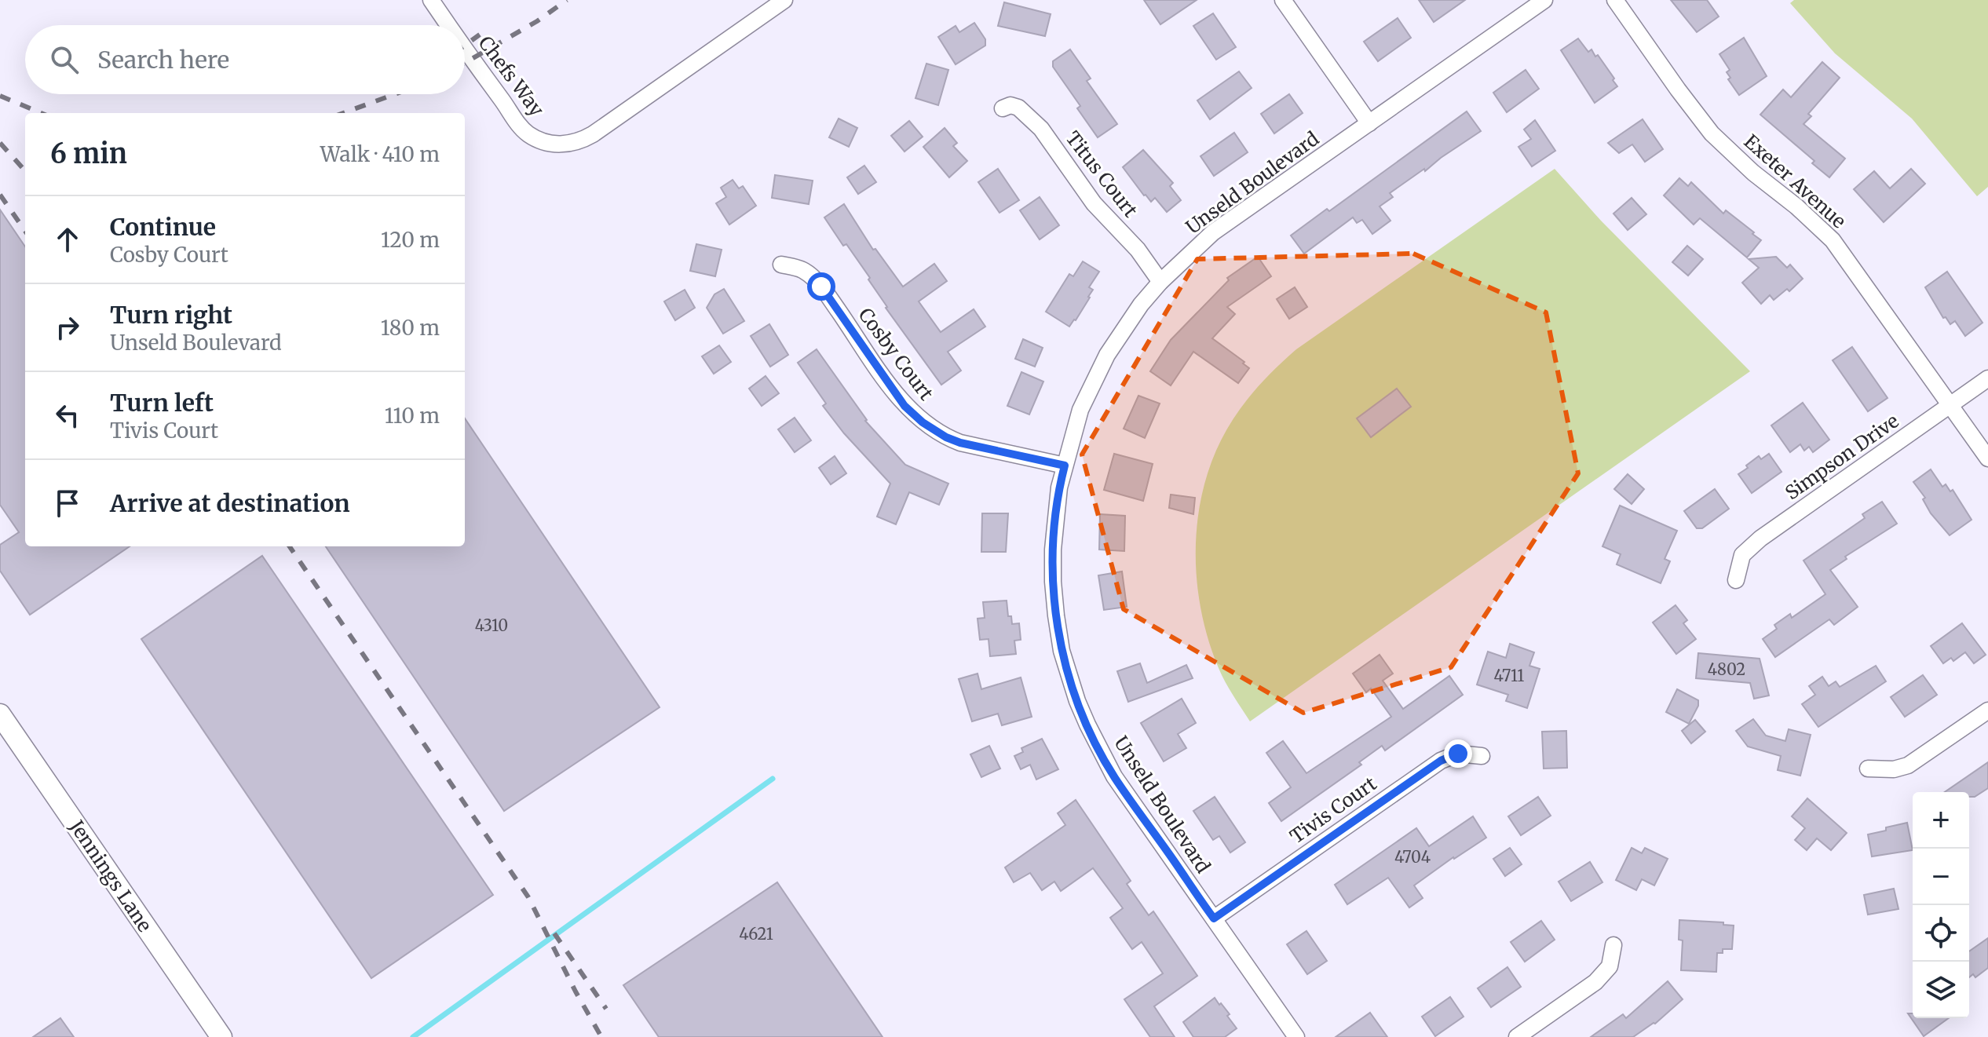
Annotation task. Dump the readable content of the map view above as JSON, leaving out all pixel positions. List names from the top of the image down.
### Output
{
  "streets": {
    "street": [
      "Chefs Way",
      "Titus Court",
      "Exeter Avenue",
      "Unseld Boulevard",
      "Cosby Court",
      "Simpson Drive",
      "Tivis Court",
      "Jennings Lane"
    ]
  },
  "crossings": [
    ["Titus Court", "Unseld Boulevard"],
    ["Exeter Avenue", "Simpson Drive"],
    ["Unseld Boulevard", "Cosby Court"],
    ["Unseld Boulevard", "Tivis Court"]
  ],
  "house_numbers": [
    "4310",
    "4802",
    "4711",
    "4704",
    "4621"
  ],
  "page": {
    "search": "Search here",
    "heading": ["6 min", "Walk · 410 m"],
    "list": [
      ["Continue", "Cosby Court", "120 m"],
      ["Turn right", "Unseld Boulevard", "180 m"],
      ["Turn left", "Tivis Court", "110 m"],
      "Arrive at destination"
    ],
    "map_buttons": ["+", "−"]
  }
}
